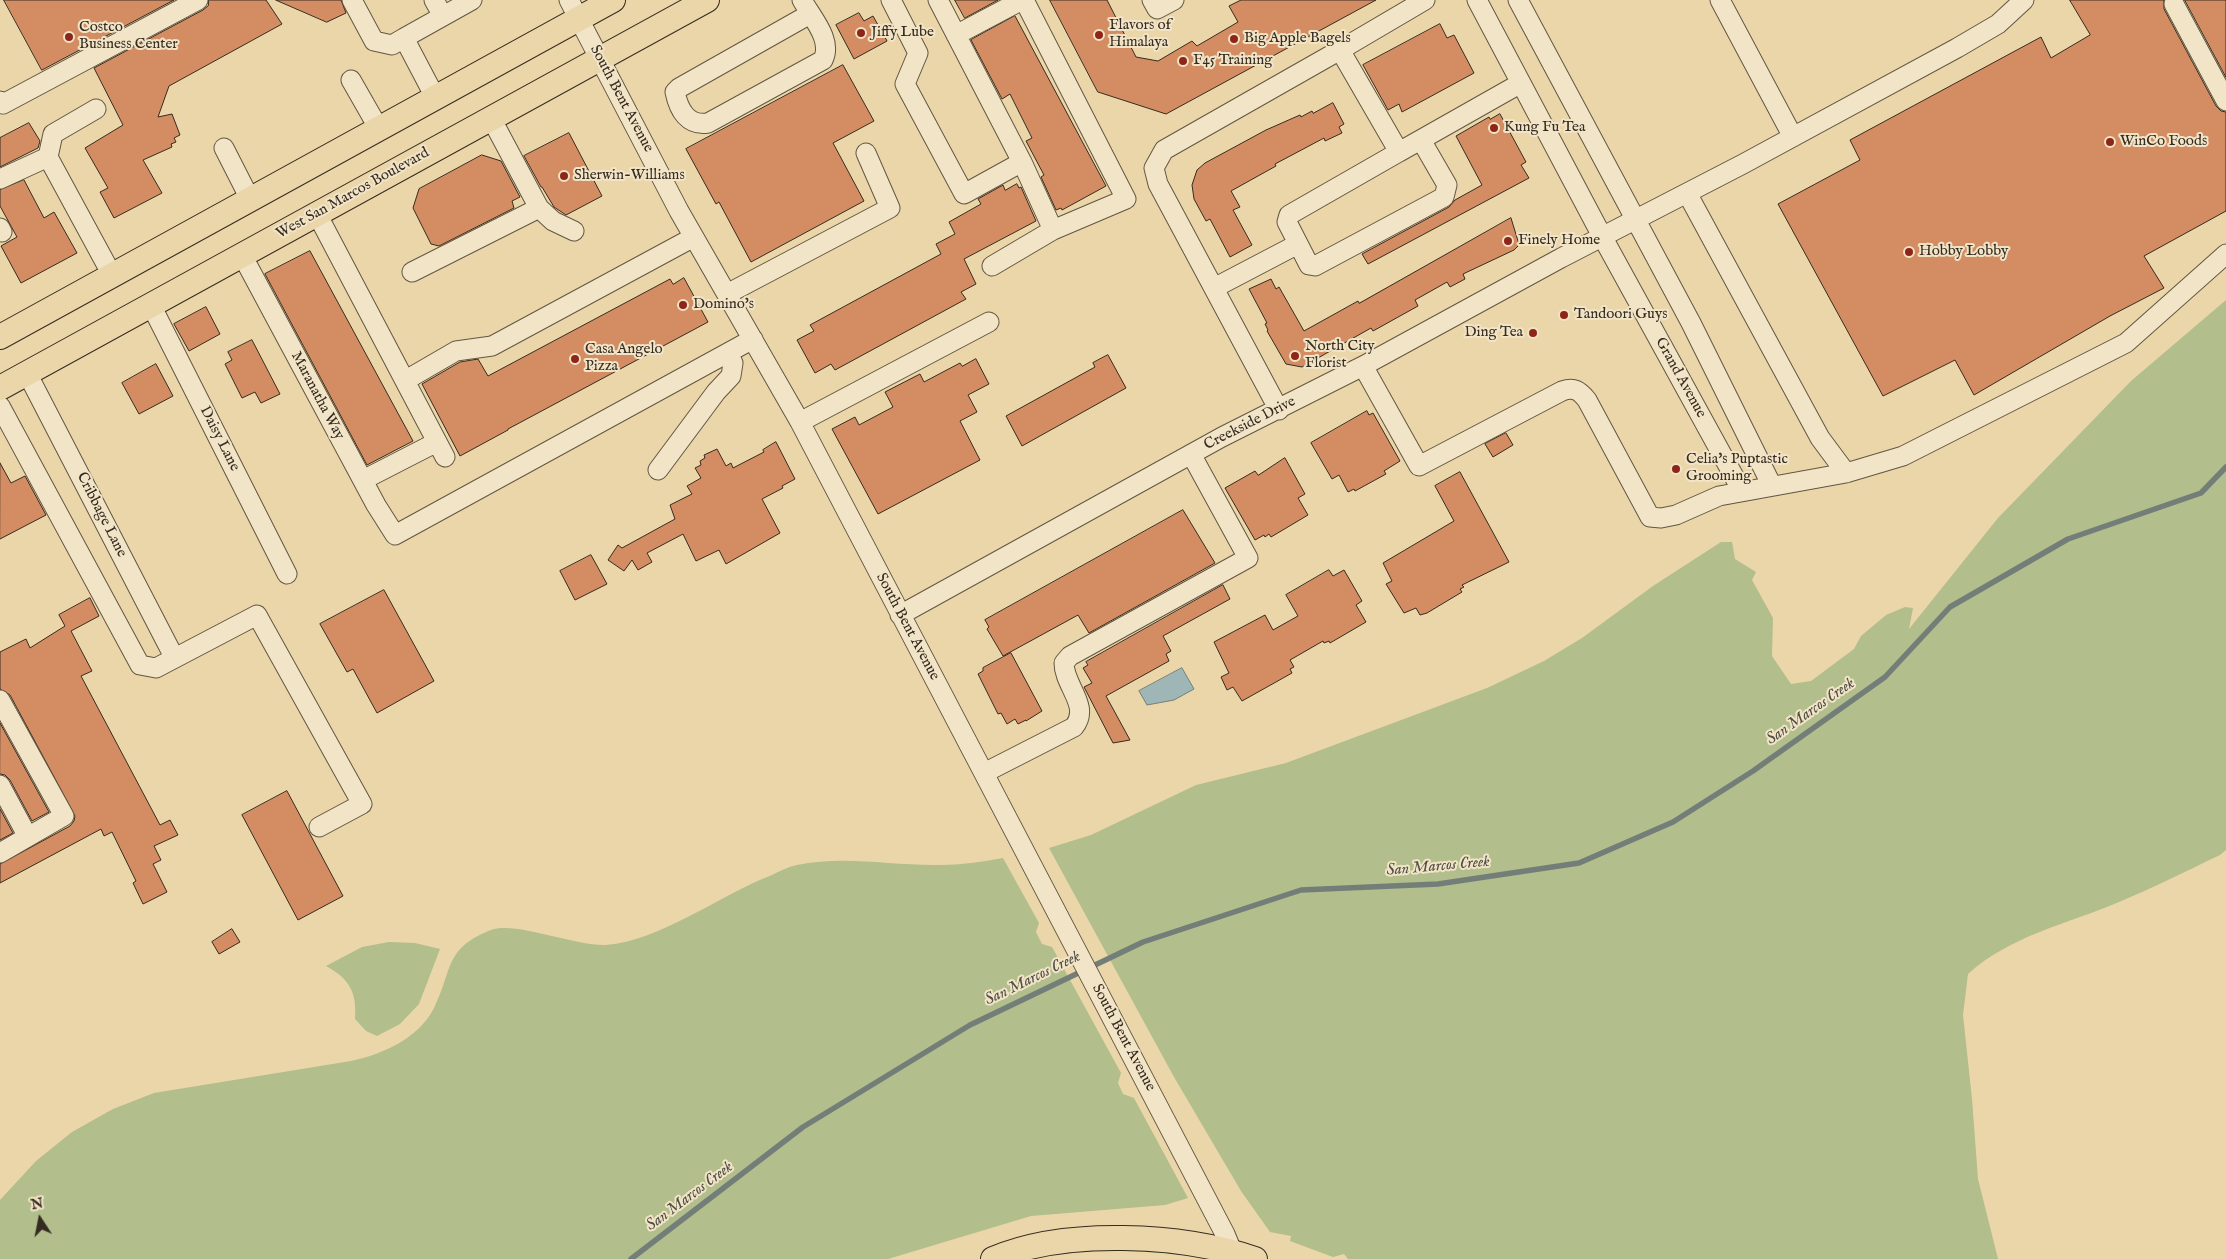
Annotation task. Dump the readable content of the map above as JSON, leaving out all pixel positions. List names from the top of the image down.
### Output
{
  "streets": {
    "main road": ["West San Marcos Boulevard"],
    "street": [
      "South Bent Avenue",
      "Grand Avenue",
      "Maranatha Way",
      "Creekside Drive",
      "Daisy Lane",
      "Cribbage Lane"
    ]
  },
  "crossings": [
    ["South Bent Avenue", "West San Marcos Boulevard"],
    ["South Bent Avenue", "Creekside Drive"],
    ["West San Marcos Boulevard", "Maranatha Way"],
    ["West San Marcos Boulevard", "Daisy Lane"],
    ["West San Marcos Boulevard", "Cribbage Lane"],
    ["Grand Avenue", "Creekside Drive"]
  ],
  "water": ["San Marcos Creek"],
  "places": [
    "Jiffy Lube",
    "Flavors of Himalaya",
    "Costco Business Center",
    "Big Apple Bagels",
    "F45 Training",
    "Kung Fu Tea",
    "WinCo Foods",
    "Sherwin-Williams",
    "Finely Home",
    "Hobby Lobby",
    "Domino's",
    "Tandoori Guys",
    "Ding Tea",
    "North City Florist",
    "Casa Angelo Pizza",
    "Celia's Puptastic Grooming"
  ],
  "north": "top"
}
